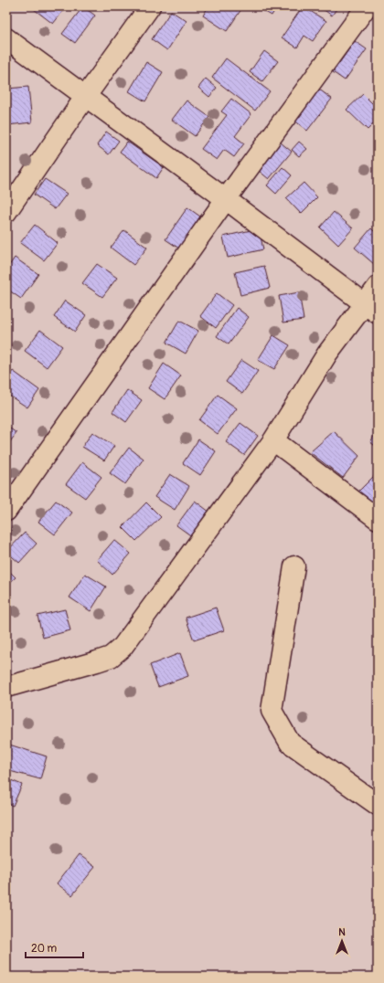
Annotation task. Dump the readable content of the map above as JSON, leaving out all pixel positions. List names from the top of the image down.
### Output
{
  "scale_bar": "20 m",
  "north": "top"
}
